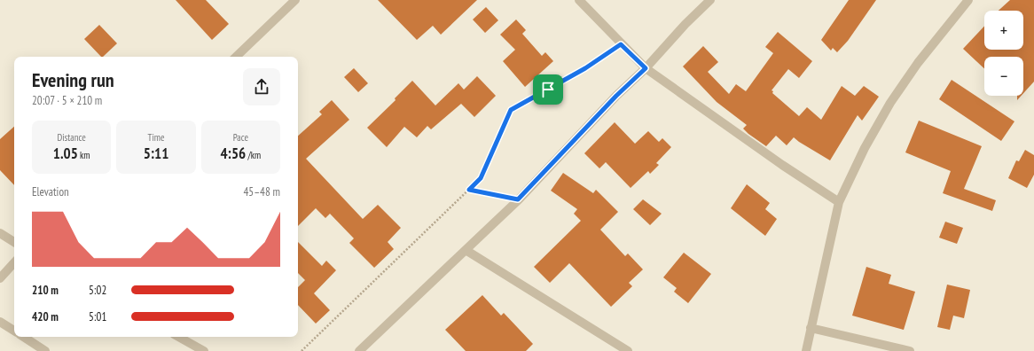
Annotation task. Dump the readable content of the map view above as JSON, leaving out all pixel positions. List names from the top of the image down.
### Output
{
  "page": {
    "map_buttons": ["+", "−"],
    "heading": ["Evening run", "20:07 · 5 × 210 m"],
    "stats": [
      ["Distance", "1.05 km"],
      ["Time", "5:11"],
      ["Pace", "4:56 /km"]
    ],
    "chart": ["Elevation", "45–48 m"],
    "list": [
      {
        "name": "210 m",
        "note": "5:02"
      },
      {
        "name": "420 m",
        "note": "5:01"
      }
    ]
  }
}
